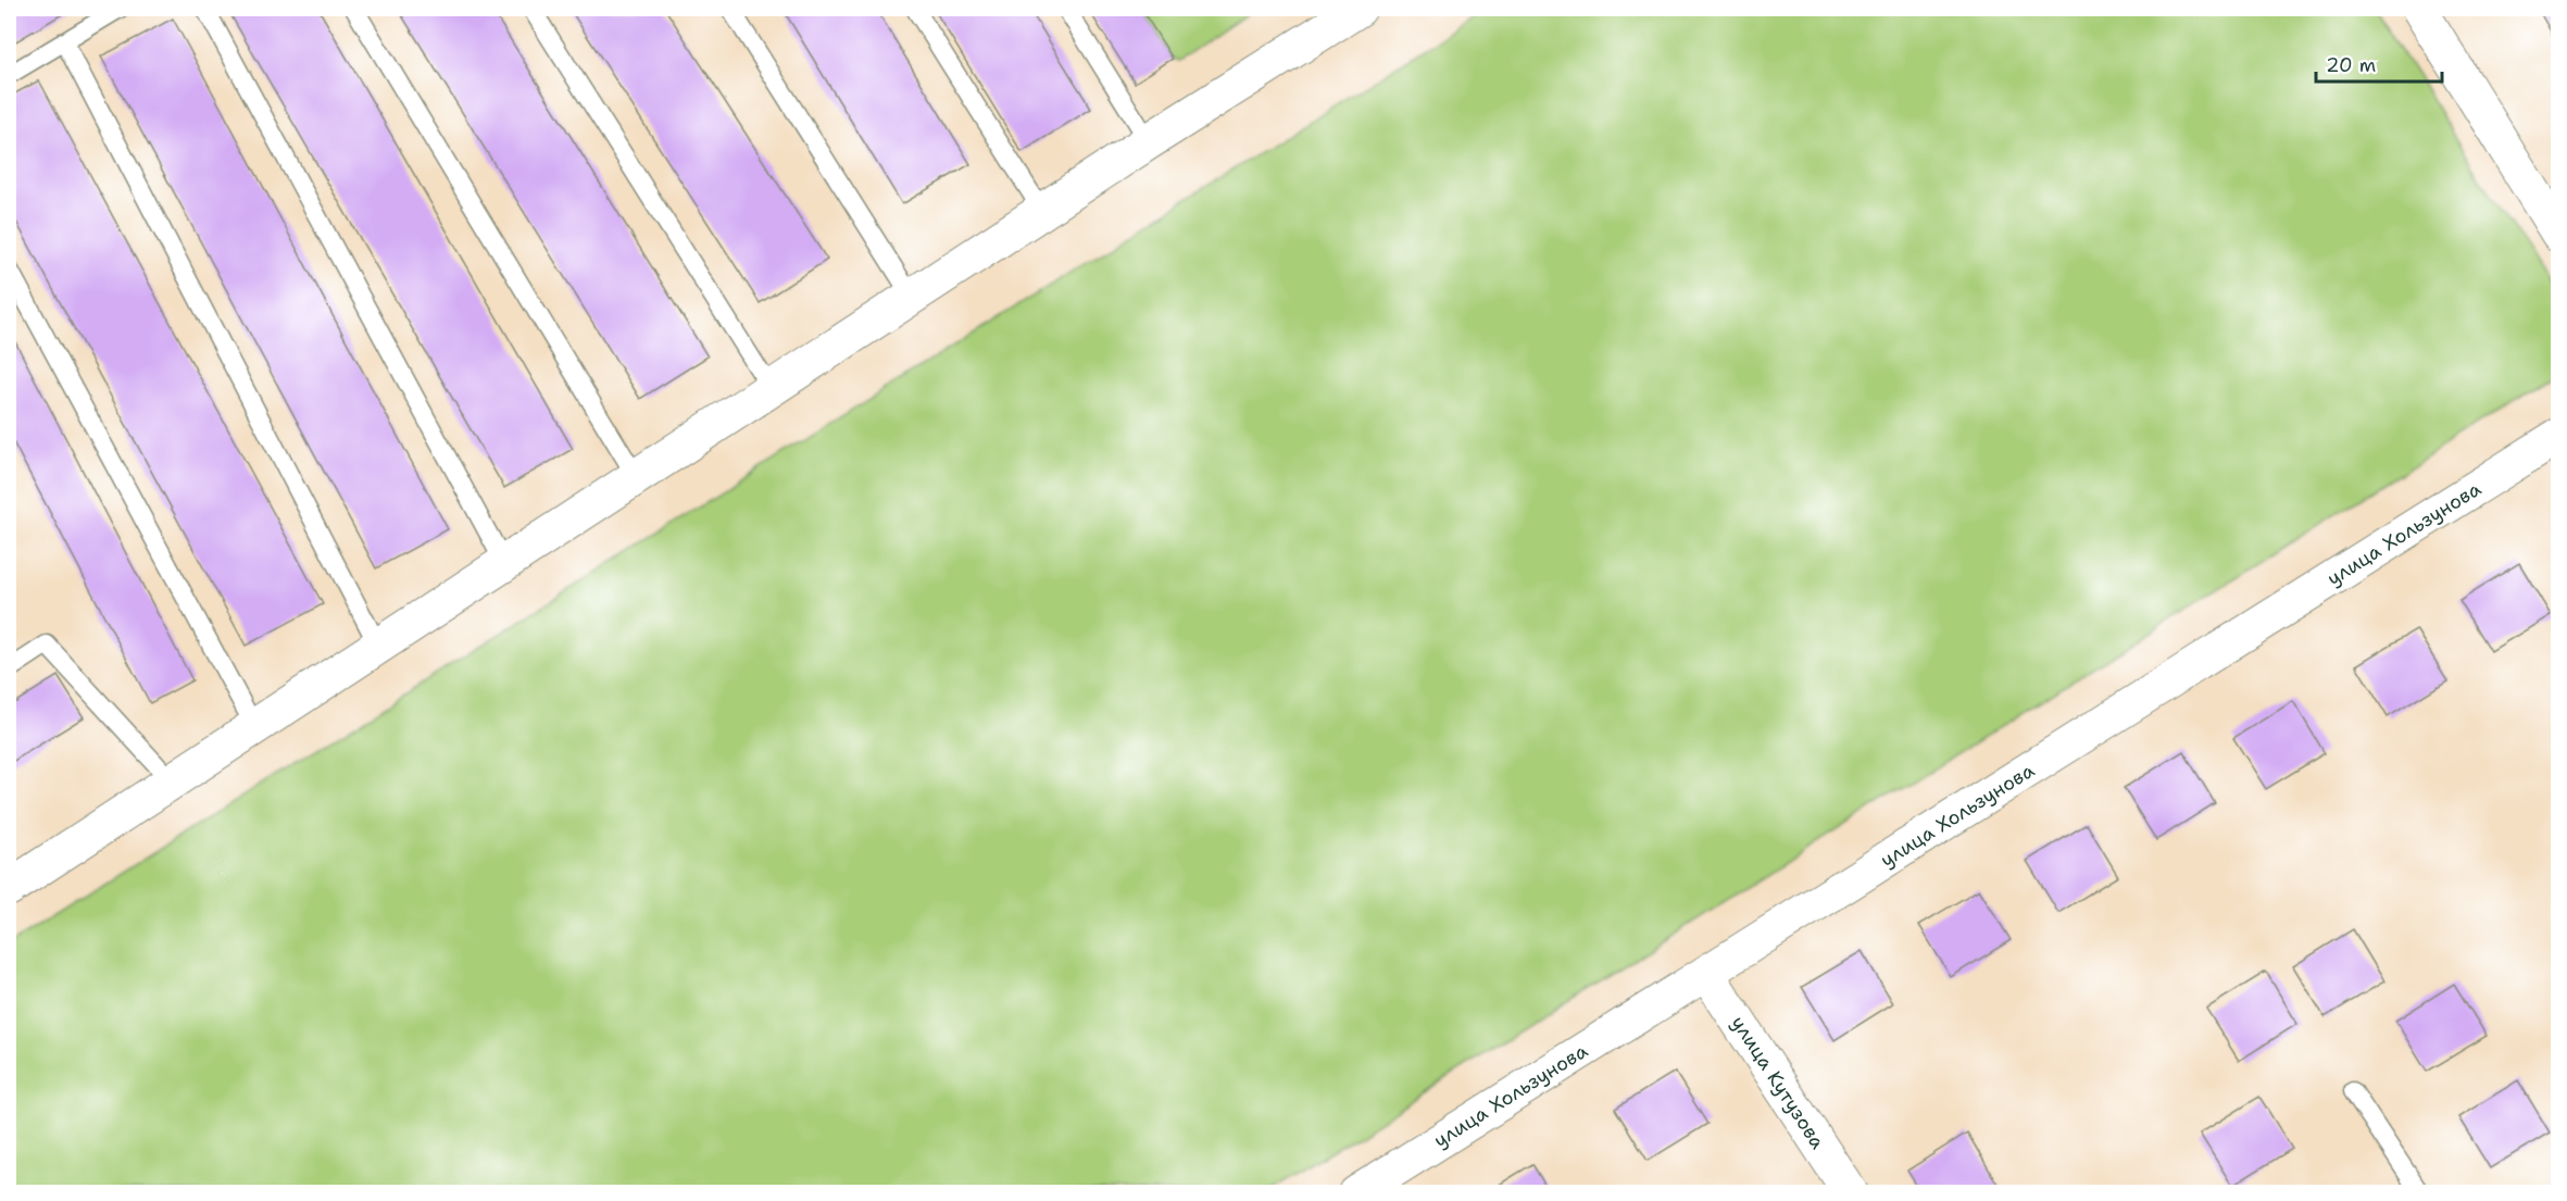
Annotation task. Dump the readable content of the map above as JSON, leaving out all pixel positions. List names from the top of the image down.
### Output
{
  "streets": {
    "street": ["улица Хользунова", "улица Кутузова"]
  },
  "crossings": [
    ["улица Хользунова", "улица Кутузова"]
  ],
  "scale_bar": "20 m"
}
